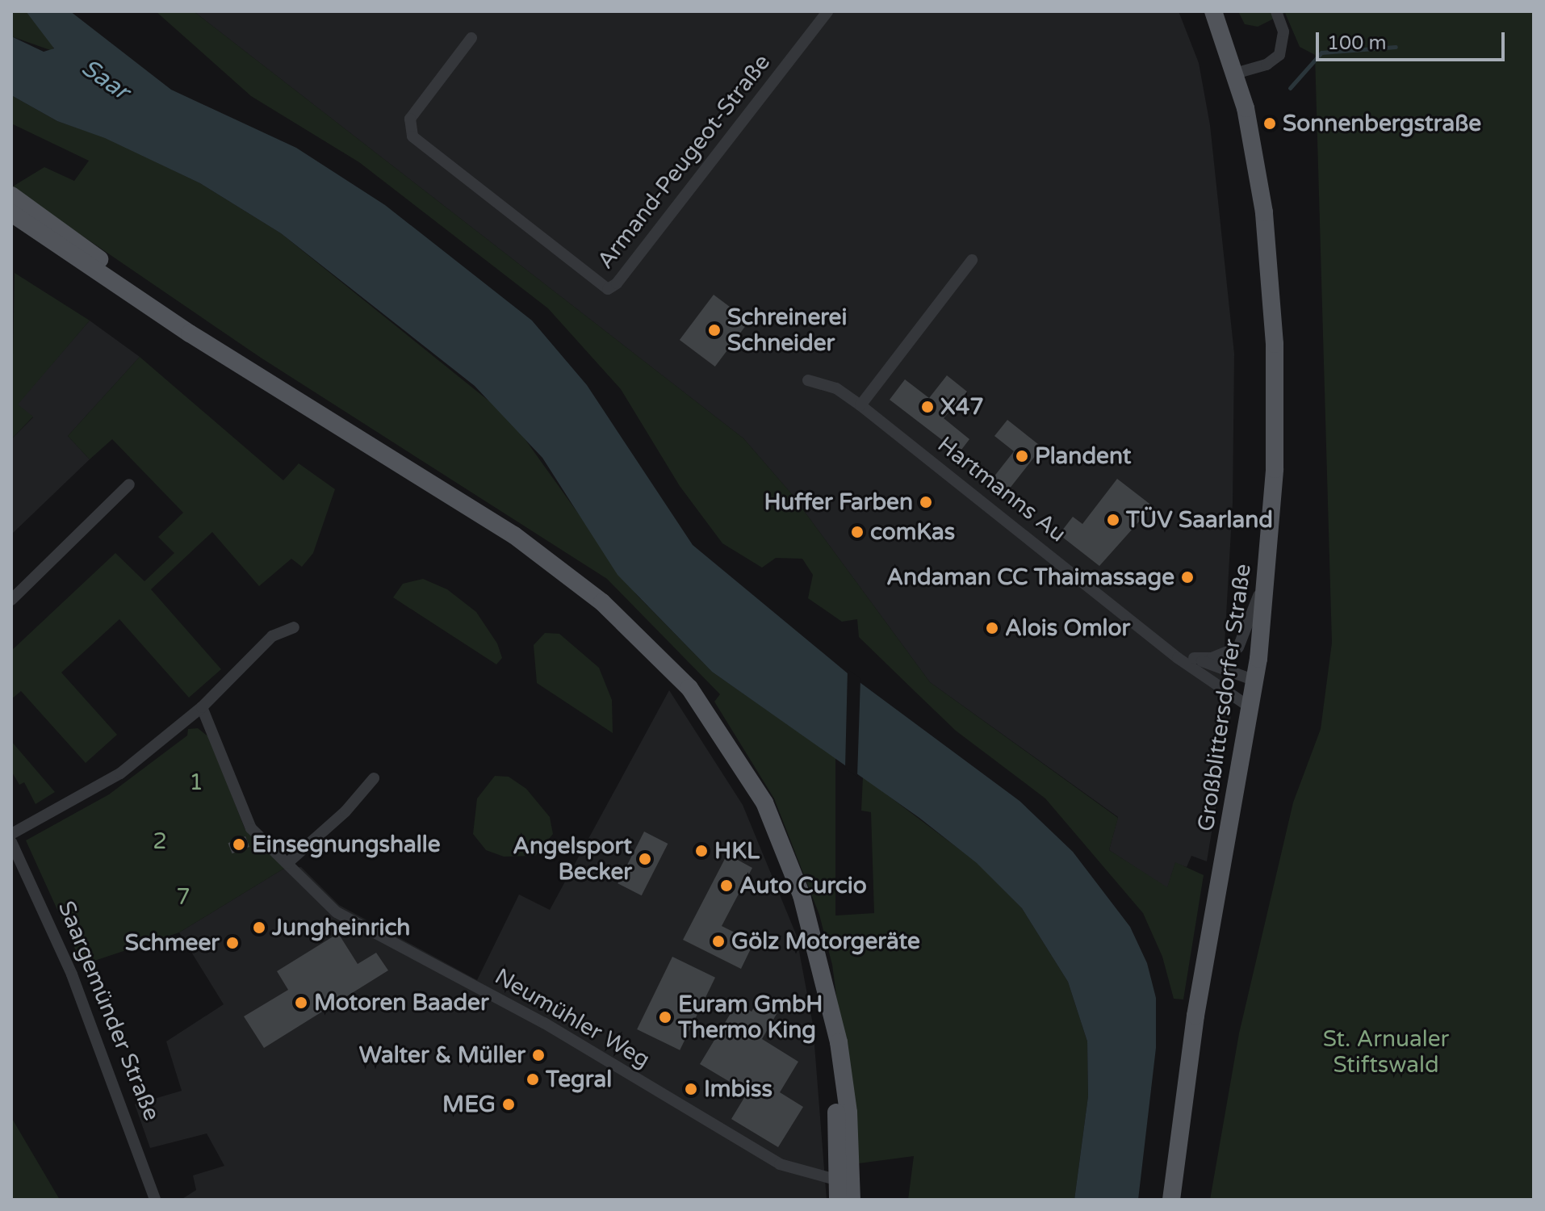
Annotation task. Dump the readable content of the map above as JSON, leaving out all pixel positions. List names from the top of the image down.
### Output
{
  "streets": {
    "main road": ["Großblittersdorfer Straße"],
    "street": [
      "Armand-Peugeot-Straße",
      "Hartmanns Au",
      "Saargemünder Straße",
      "Neumühler Weg"
    ]
  },
  "crossings": [
    ["Hartmanns Au", "Großblittersdorfer Straße"]
  ],
  "water": ["Saar"],
  "parks": [
    "1",
    "2",
    "7",
    "St. Arnualer Stiftswald"
  ],
  "places": [
    "Sonnenbergstraße",
    "Schreinerei Schneider",
    "X47",
    "Plandent",
    "Huffer Farben",
    "TÜV Saarland",
    "comKas",
    "Andaman CC Thaimassage",
    "Alois Omlor",
    "Einsegnungshalle",
    "HKL",
    "Angelsport Becker",
    "Auto Curcio",
    "Jungheinrich",
    "Gölz Motorgeräte",
    "Schmeer",
    "Motoren Baader",
    "Euram GmbH Thermo King",
    "Walter & Müller",
    "Tegral",
    "Imbiss",
    "MEG"
  ],
  "scale_bar": "100 m"
}
